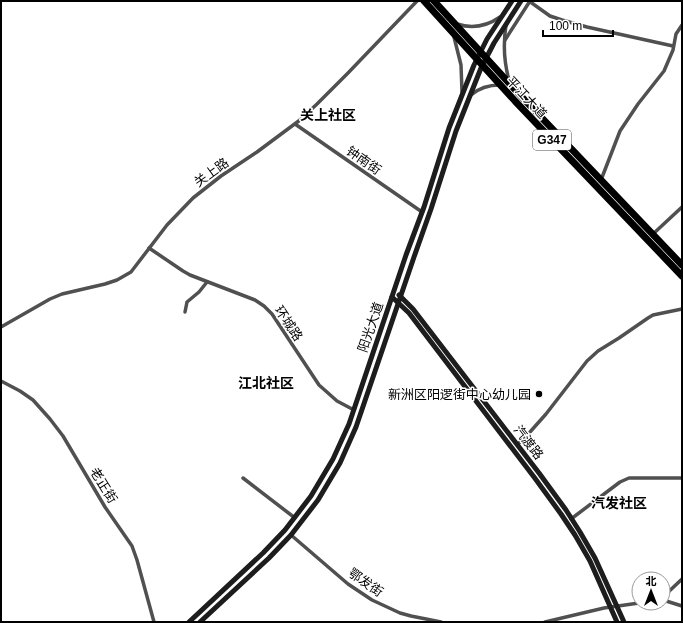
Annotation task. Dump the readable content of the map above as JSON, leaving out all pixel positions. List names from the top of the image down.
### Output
{
  "streets": {
    "highway": ["平江大道", "G347"],
    "street": [
      "钟南街",
      "关上路",
      "环城路",
      "阳光大道",
      "汽渡路",
      "老正街",
      "鄂发街"
    ]
  },
  "crossings": [
    ["平江大道", "阳光大道"],
    ["钟南街", "关上路"],
    ["钟南街", "阳光大道"],
    ["关上路", "环城路"],
    ["环城路", "阳光大道"],
    ["阳光大道", "汽渡路"],
    ["阳光大道", "鄂发街"]
  ],
  "districts": ["关上社区", "江北社区", "汽发社区"],
  "places": ["新洲区阳逻街中心幼儿园"],
  "scale_bar": "100 m",
  "north": "top"
}
